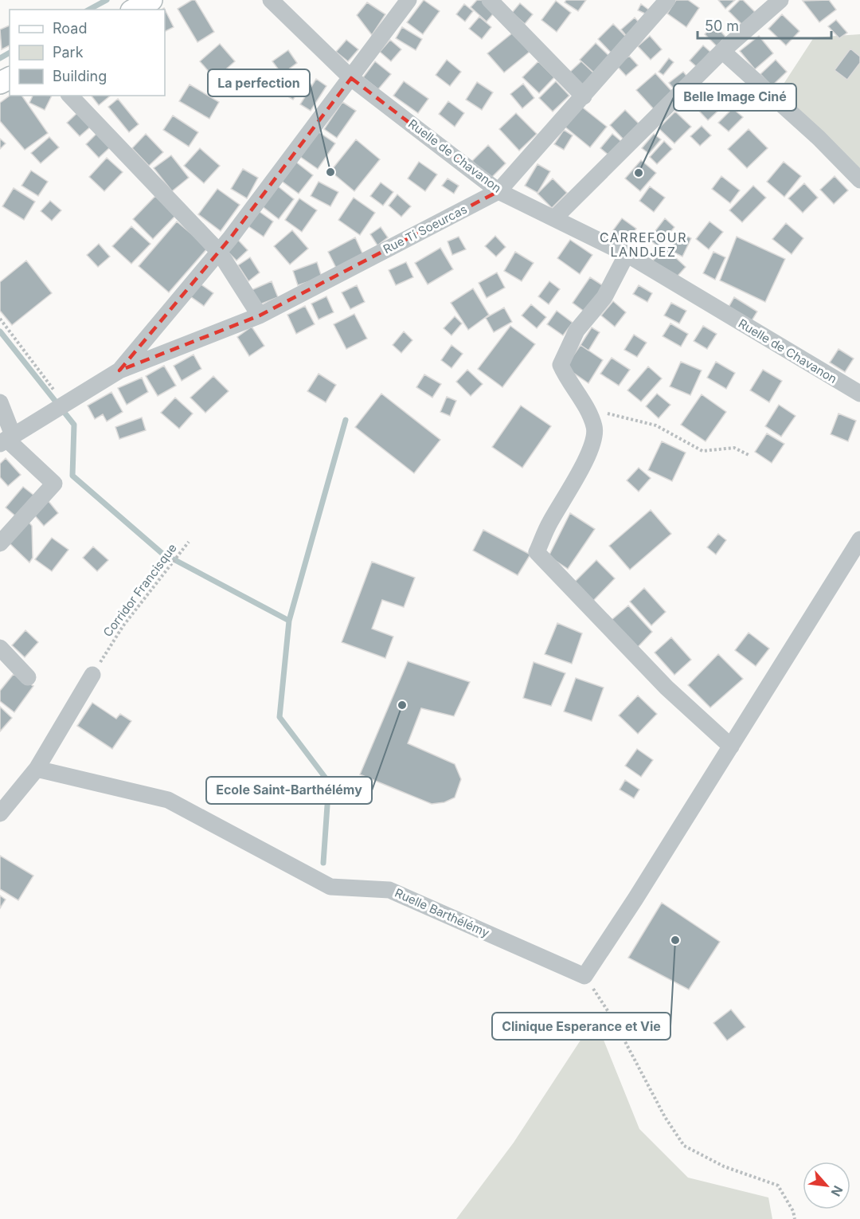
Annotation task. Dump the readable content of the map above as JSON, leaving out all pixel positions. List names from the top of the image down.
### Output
{
  "streets": {
    "street": ["Ruelle de Chavanon", "Rue Ti Soeurcas", "Ruelle Barthélémy"],
    "path": ["Corridor Francisque"]
  },
  "crossings": [
    ["Ruelle de Chavanon", "Rue Ti Soeurcas"]
  ],
  "districts": ["CARREFOUR LANDJEZ"],
  "places": [
    "La perfection",
    "Belle Image Ciné",
    "Ecole Saint-Barthélémy",
    "Clinique Esperance et Vie"
  ],
  "legend": ["Road", "Park", "Building"],
  "scale_bar": "50 m",
  "north": "bottom right"
}
